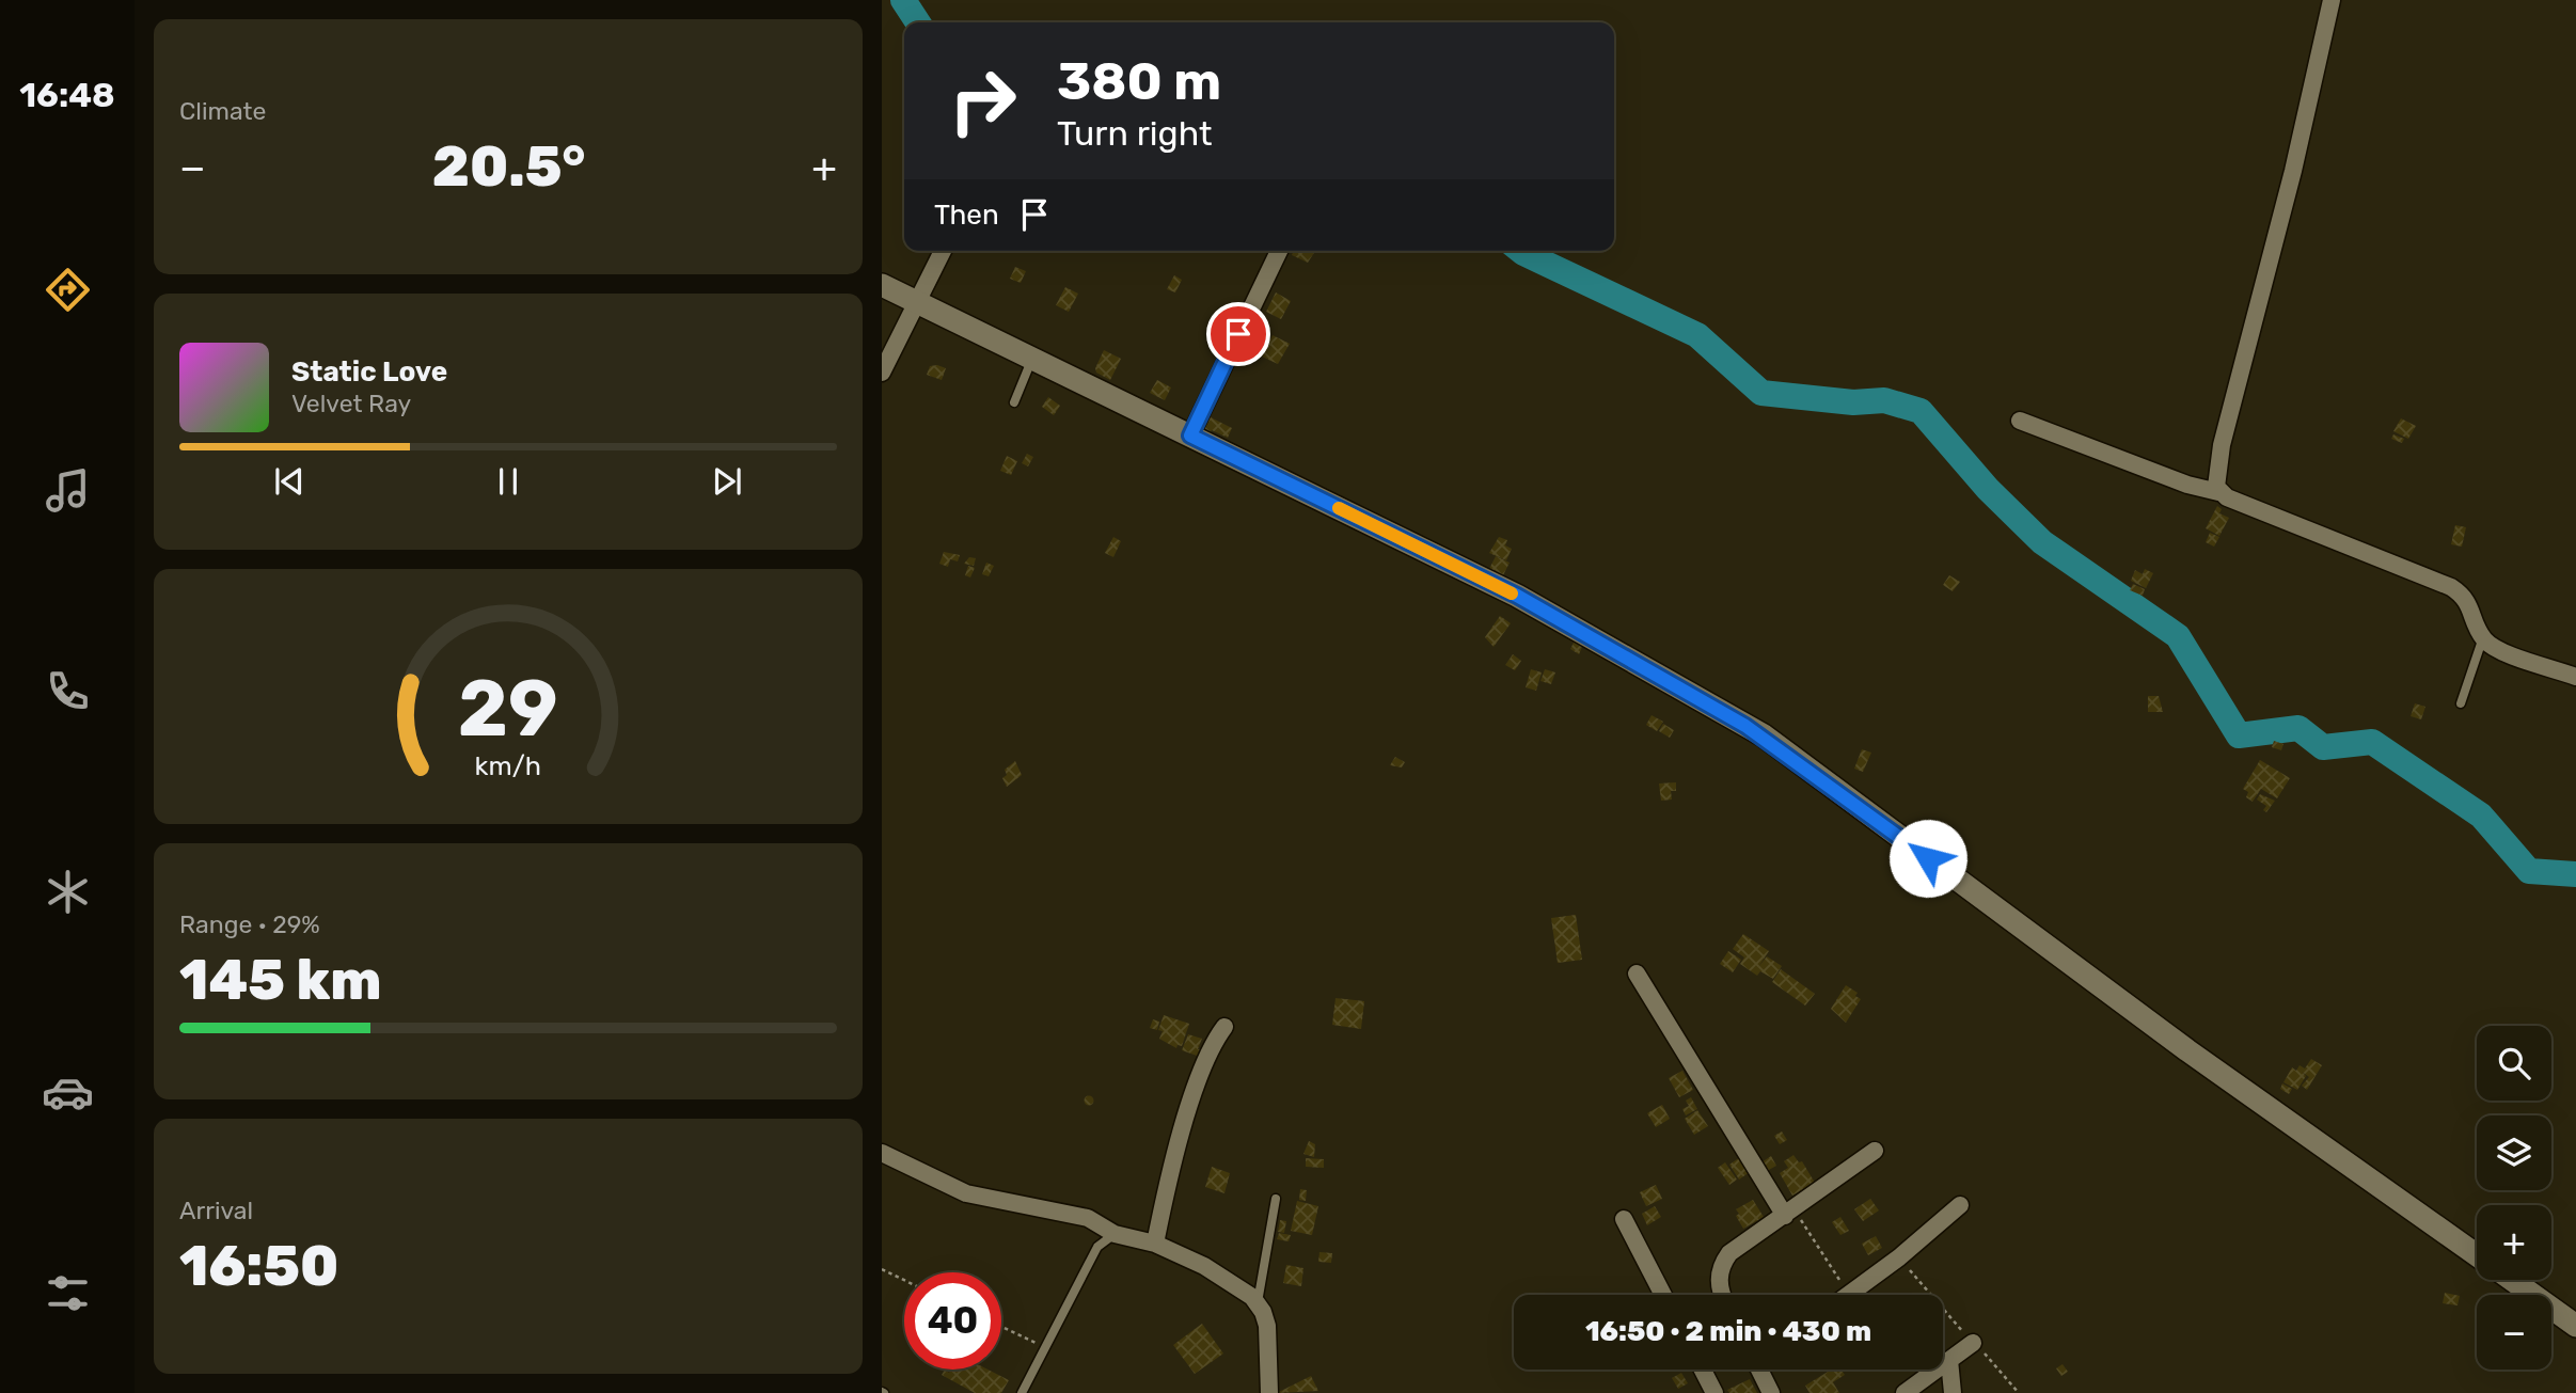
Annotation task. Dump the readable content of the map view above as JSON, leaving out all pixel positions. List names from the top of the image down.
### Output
{
  "page": {
    "tabs": "16:48",
    "tile": [
      "Climate",
      ["Range · 29%", "145 km"],
      ["Arrival", "16:50"]
    ],
    "turn": ["380 m", "Turn right"],
    "heat": ["−", "20.5°", "+"],
    "then": "Then",
    "song": ["Static Love", "Velvet Ray"],
    "map_buttons": ["+", "−"],
    "limit": "40",
    "trip": "16:50 · 2 min · 430 m",
    "gauge": ["29", "km/h"]
  }
}
